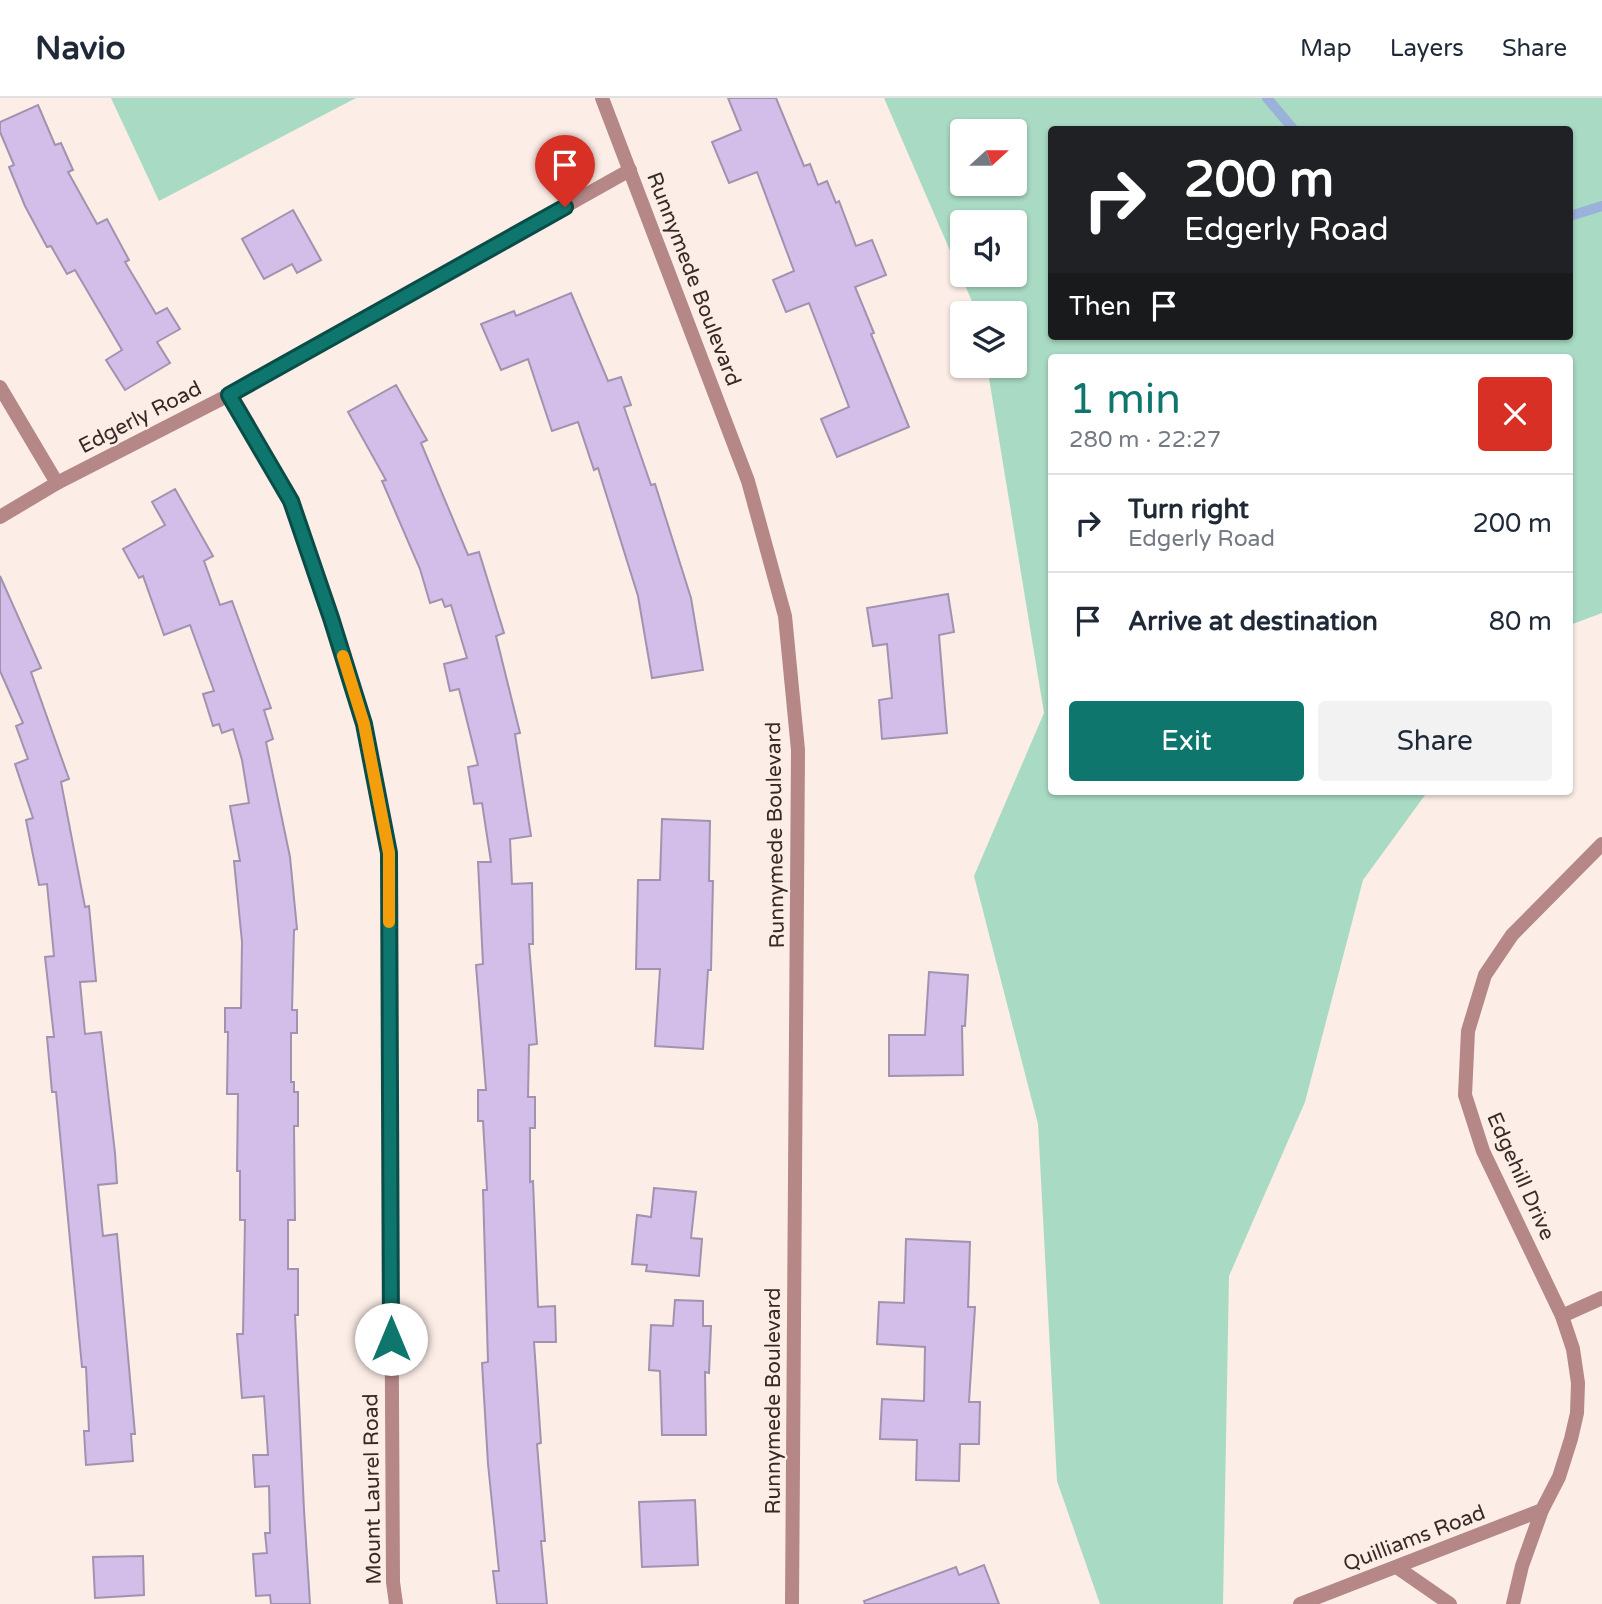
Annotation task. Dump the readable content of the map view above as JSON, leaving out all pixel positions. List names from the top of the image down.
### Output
{
  "streets": {
    "street": [
      "Runnymede Boulevard",
      "Edgerly Road",
      "Edgehill Drive",
      "Mount Laurel Road",
      "Quilliams Road"
    ]
  },
  "crossings": [
    ["Runnymede Boulevard", "Edgerly Road"],
    ["Edgerly Road", "Mount Laurel Road"],
    ["Edgehill Drive", "Quilliams Road"]
  ],
  "north": "right",
  "page": {
    "header": "Navio",
    "nav": ["Map", "Layers", "Share"],
    "turn": ["200 m", "Edgerly Road"],
    "then": "Then",
    "heading": ["1 min", "280 m · 22:27"],
    "list": [
      {
        "name": "Turn right",
        "note": "Edgerly Road",
        "value": "200 m"
      },
      {
        "name": "Arrive at destination",
        "value": "80 m"
      }
    ],
    "buttons": ["Exit", "Share"]
  }
}
